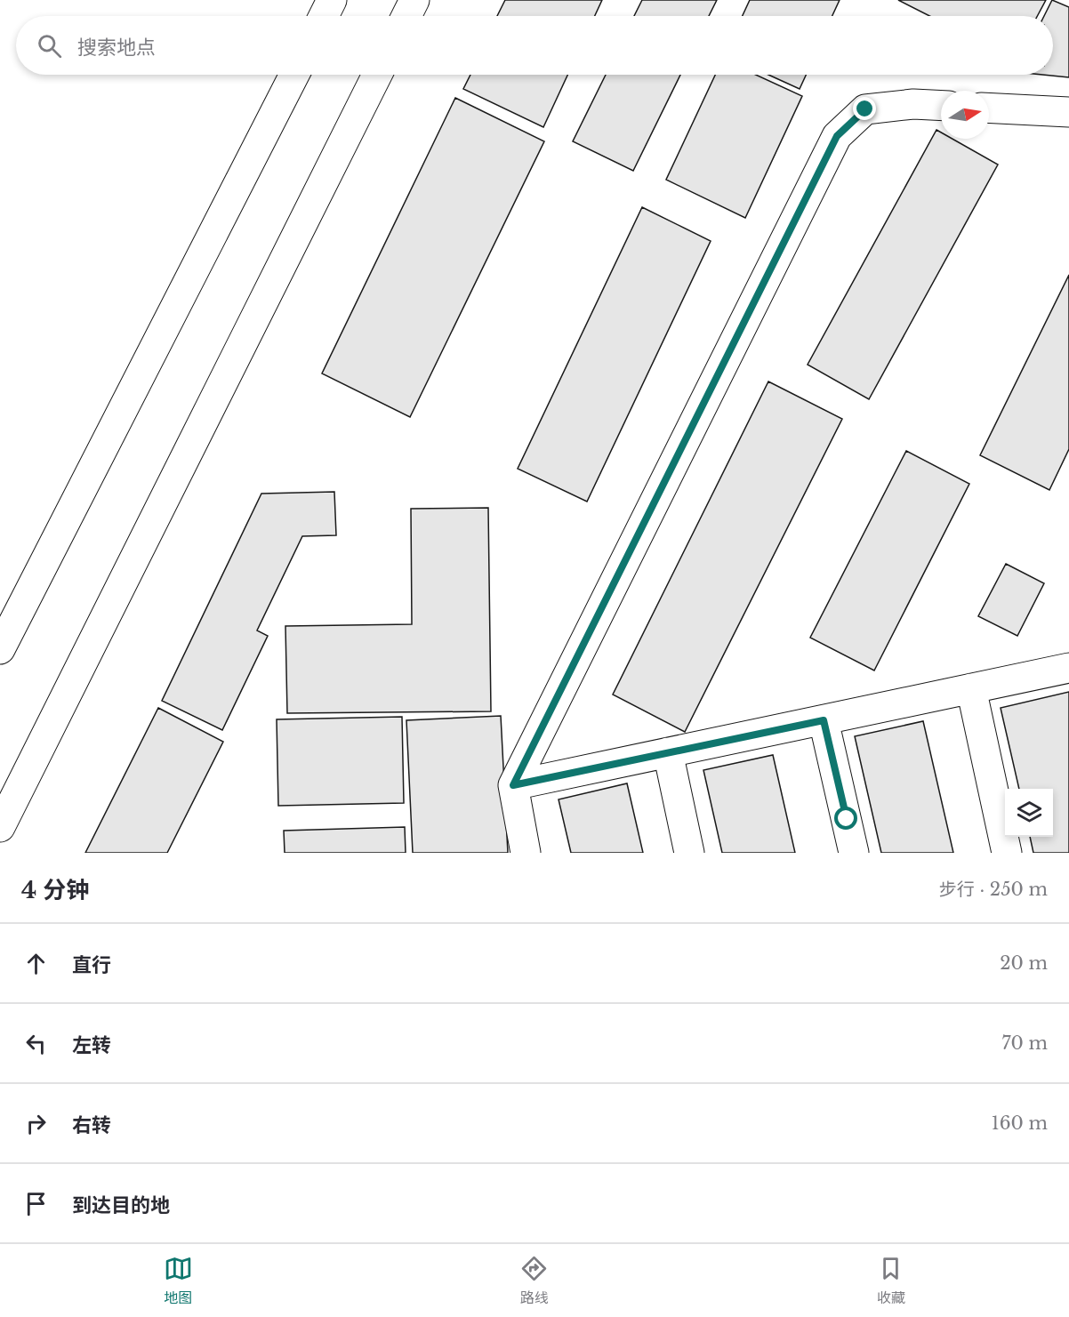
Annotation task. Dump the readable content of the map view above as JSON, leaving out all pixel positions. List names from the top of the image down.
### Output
{
  "north": "right",
  "page": {
    "search": "搜索地点",
    "heading": ["4 分钟", "步行 · 250 m"],
    "list": [
      ["直行", "20 m"],
      ["左转", "70 m"],
      ["右转", "160 m"],
      "到达目的地"
    ],
    "nav": ["地图", "路线", "收藏"]
  }
}
